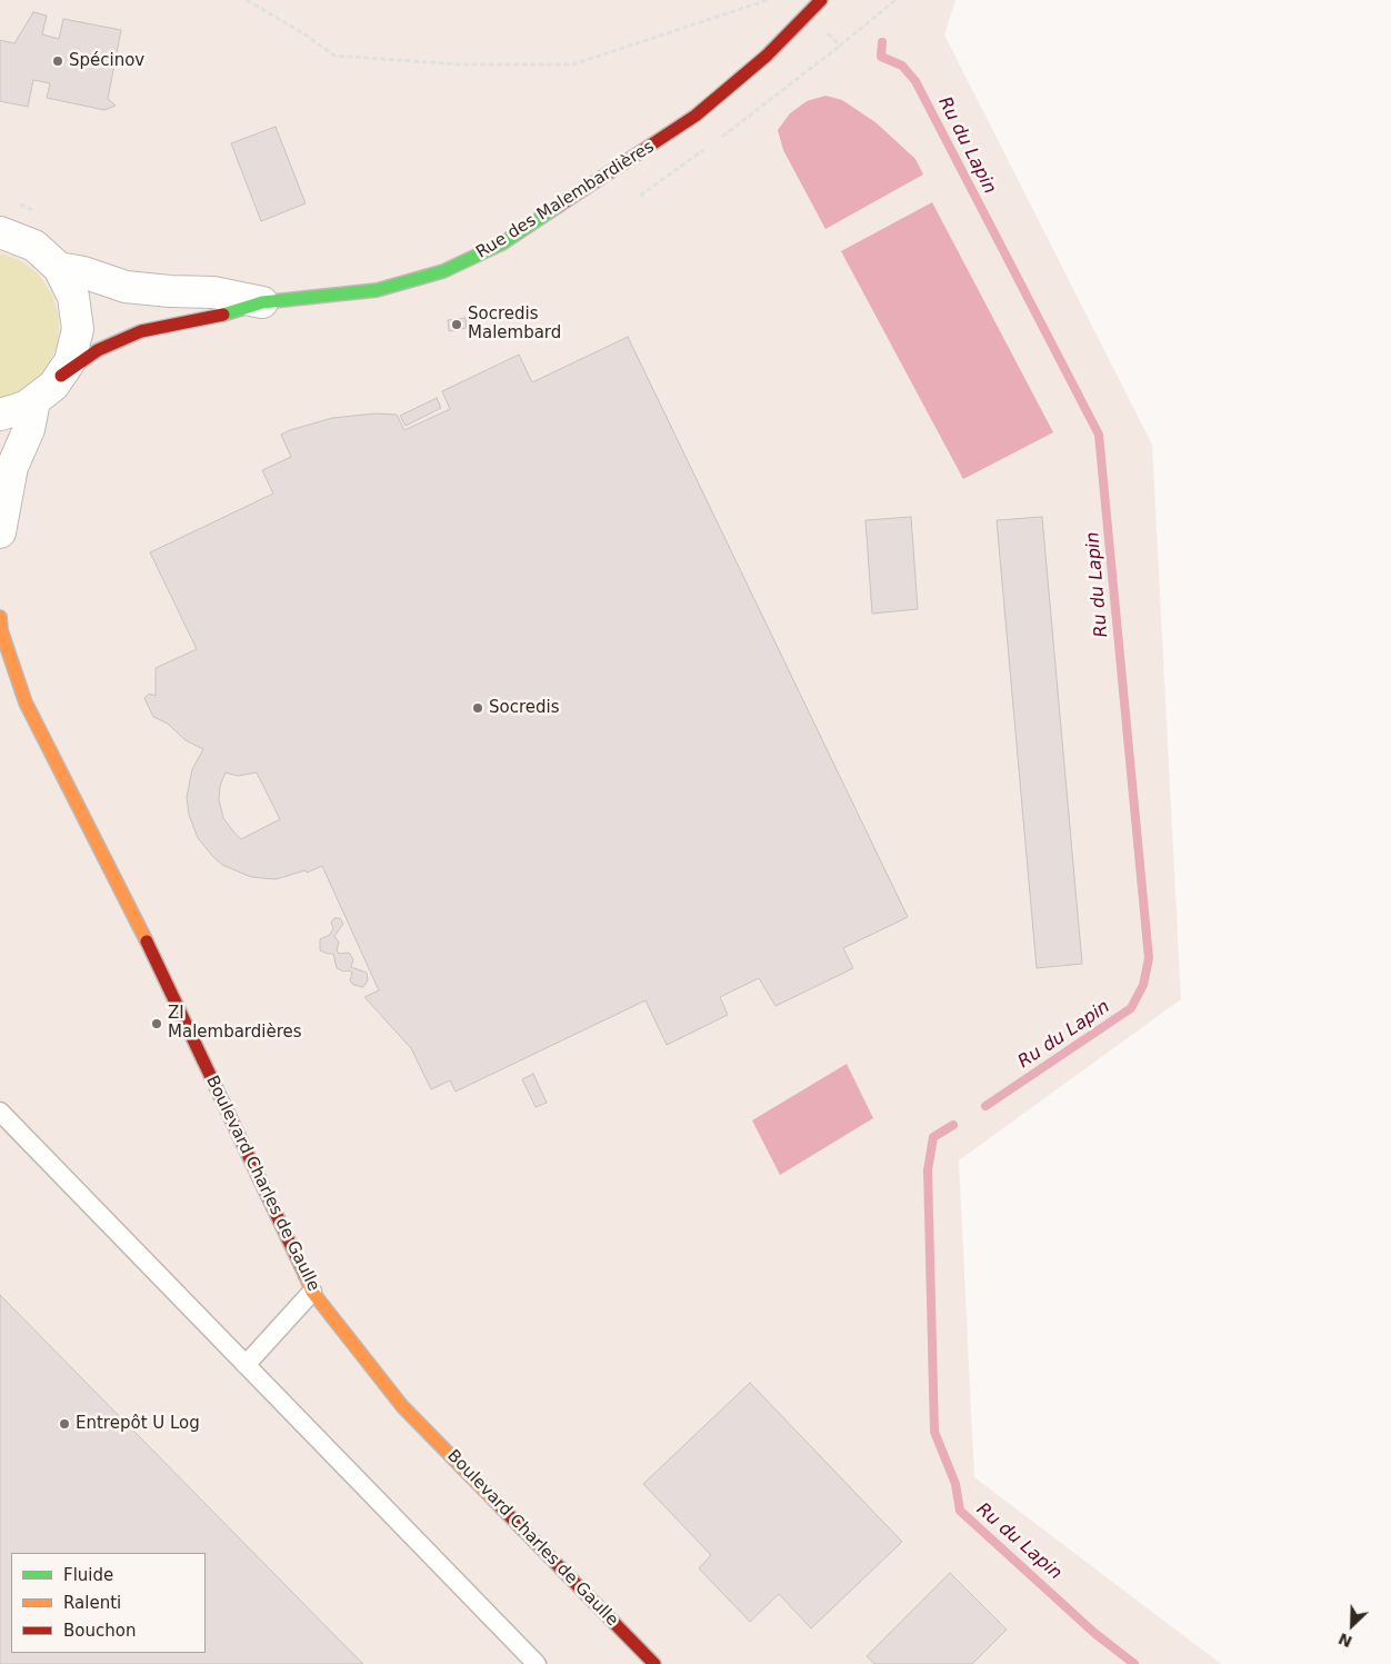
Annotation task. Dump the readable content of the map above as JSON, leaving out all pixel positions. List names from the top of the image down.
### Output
{
  "streets": {
    "street": ["Rue des Malembardières", "Boulevard Charles de Gaulle"]
  },
  "water": ["Ru du Lapin"],
  "places": [
    "Spécinov",
    "Socredis Malembard",
    "Socredis",
    "ZI Malembardières",
    "Entrepôt U Log"
  ],
  "legend": ["Fluide", "Ralenti", "Bouchon"],
  "north": "bottom left"
}
